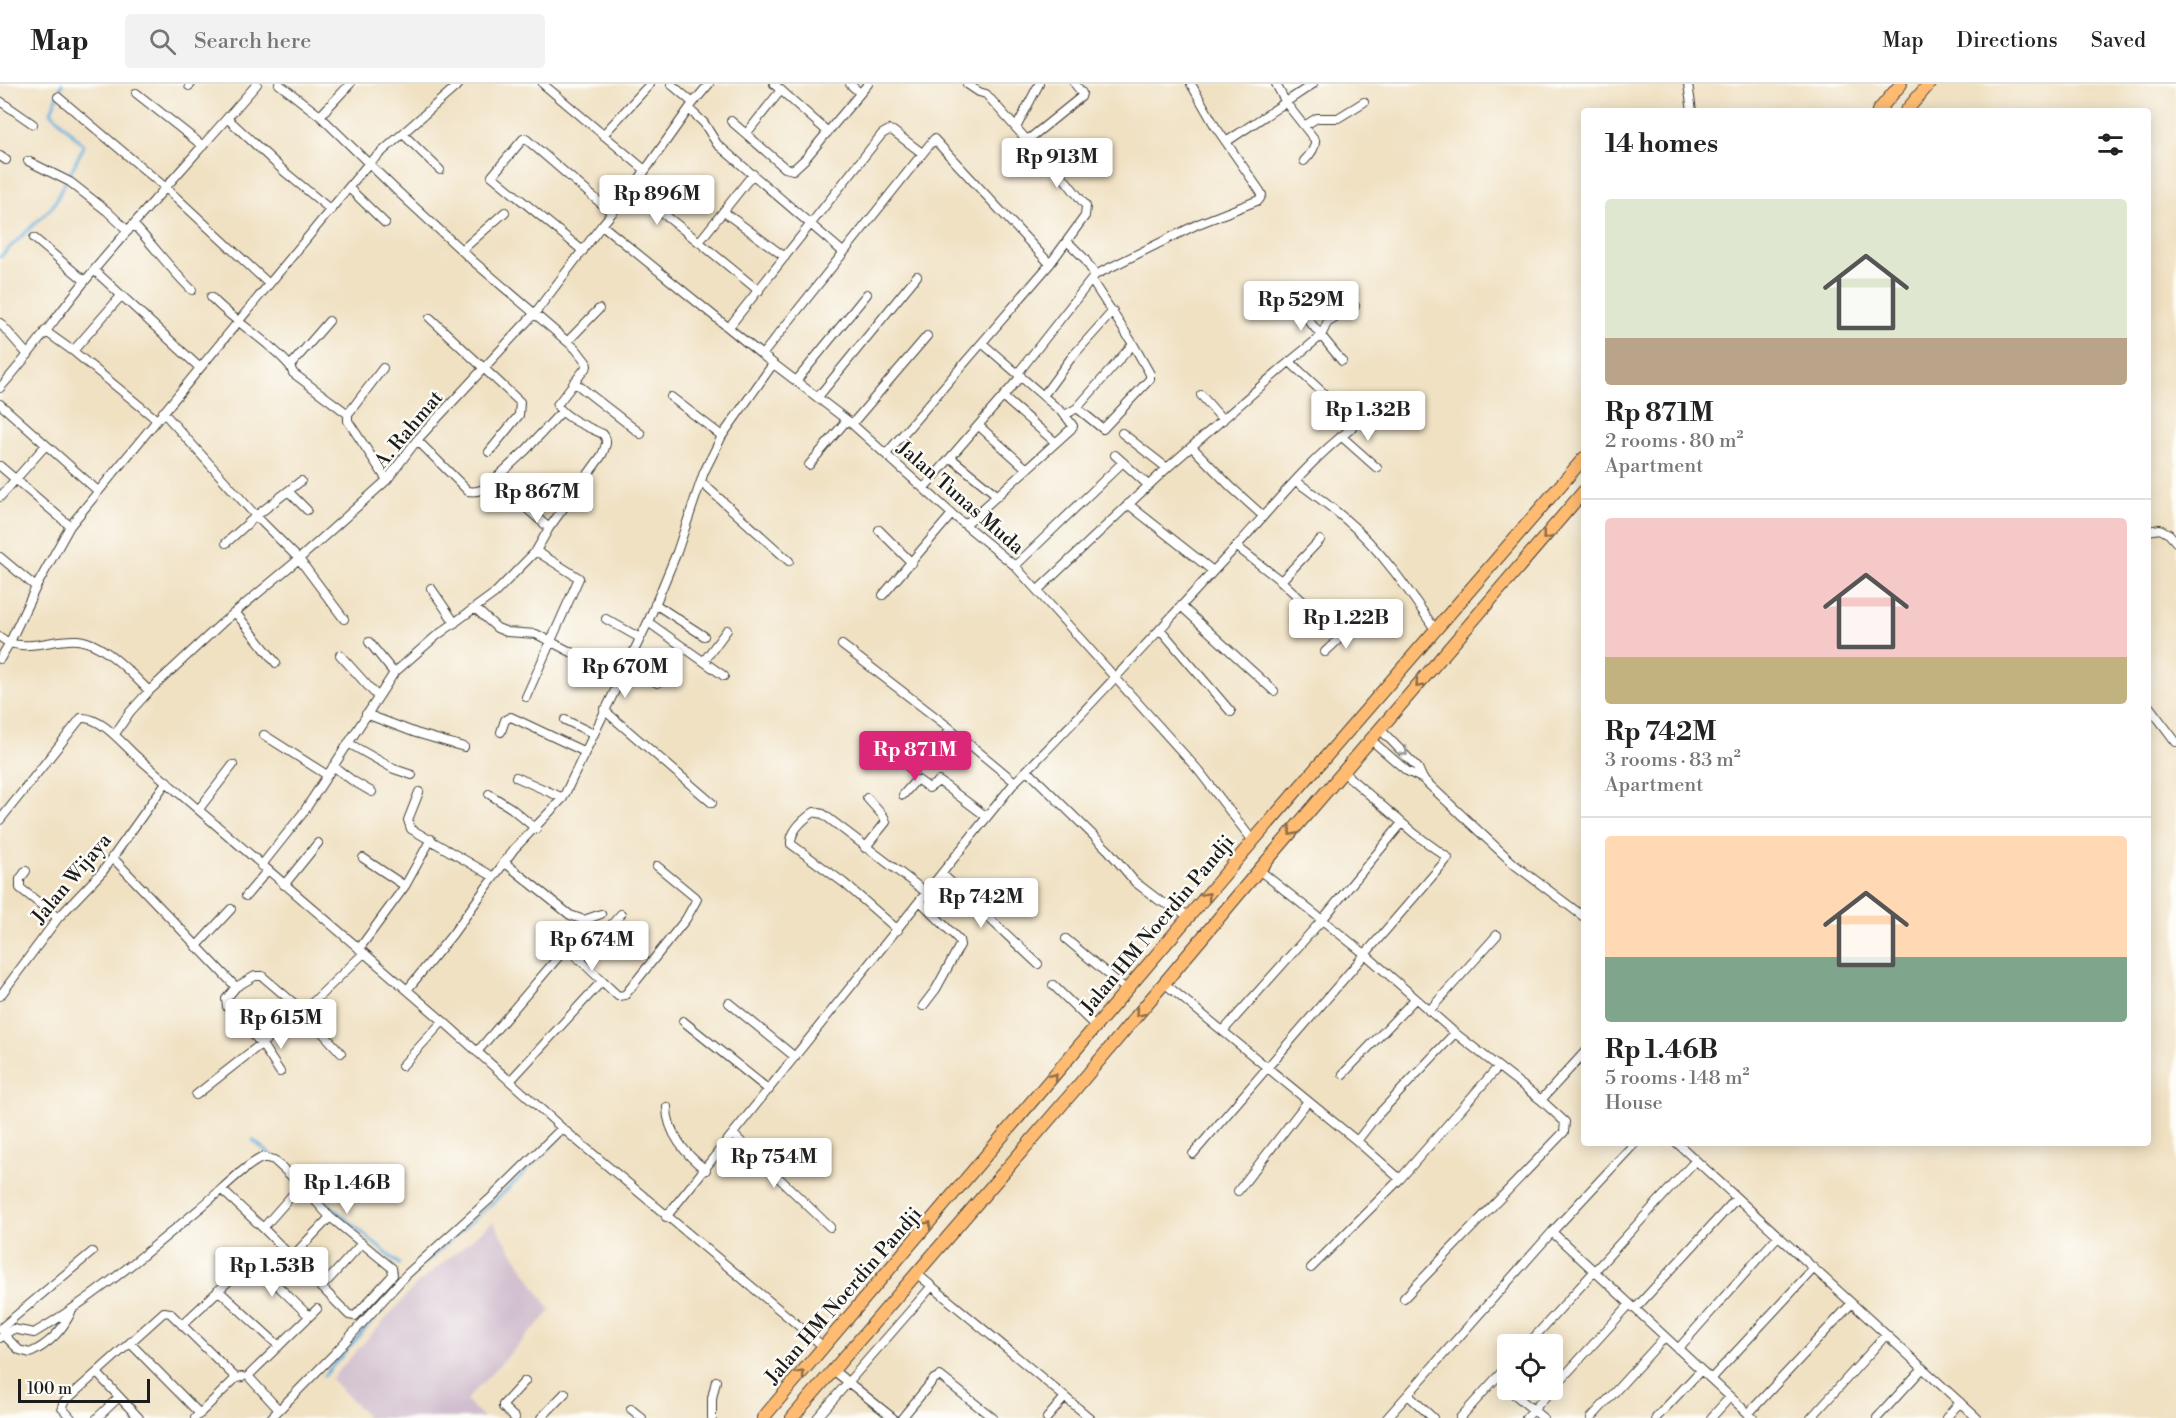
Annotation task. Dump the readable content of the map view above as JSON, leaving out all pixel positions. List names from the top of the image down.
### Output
{
  "streets": {
    "main road": ["Jalan HM Noerdin Pandji"],
    "street": ["A. Rahmat", "Jalan Tunas Muda", "Jalan Wijaya"]
  },
  "crossings": [
    ["A. Rahmat", "Jalan Tunas Muda"],
    ["Jalan Tunas Muda", "Jalan HM Noerdin Pandji"]
  ],
  "scale_bar": "100 m",
  "page": {
    "header": "Map",
    "search": "Search here",
    "nav": ["Map", "Directions", "Saved"],
    "heading": "14 homes",
    "price": [
      "Rp 913M",
      "Rp 896M",
      "Rp 529M",
      "Rp 1.32B",
      "Rp 867M",
      "Rp 1.22B",
      "Rp 670M",
      "Rp 871M",
      "Rp 742M",
      "Rp 674M",
      "Rp 615M",
      "Rp 754M",
      "Rp 1.46B",
      "Rp 1.53B"
    ],
    "list": [
      {
        "name": "Rp 871M",
        "note": "2 rooms · 80 m² · Apartment"
      },
      {
        "name": "Rp 742M",
        "note": "3 rooms · 83 m² · Apartment"
      },
      {
        "name": "Rp 1.46B",
        "note": "5 rooms · 148 m² · House"
      }
    ],
    "scale": "100 m"
  }
}
